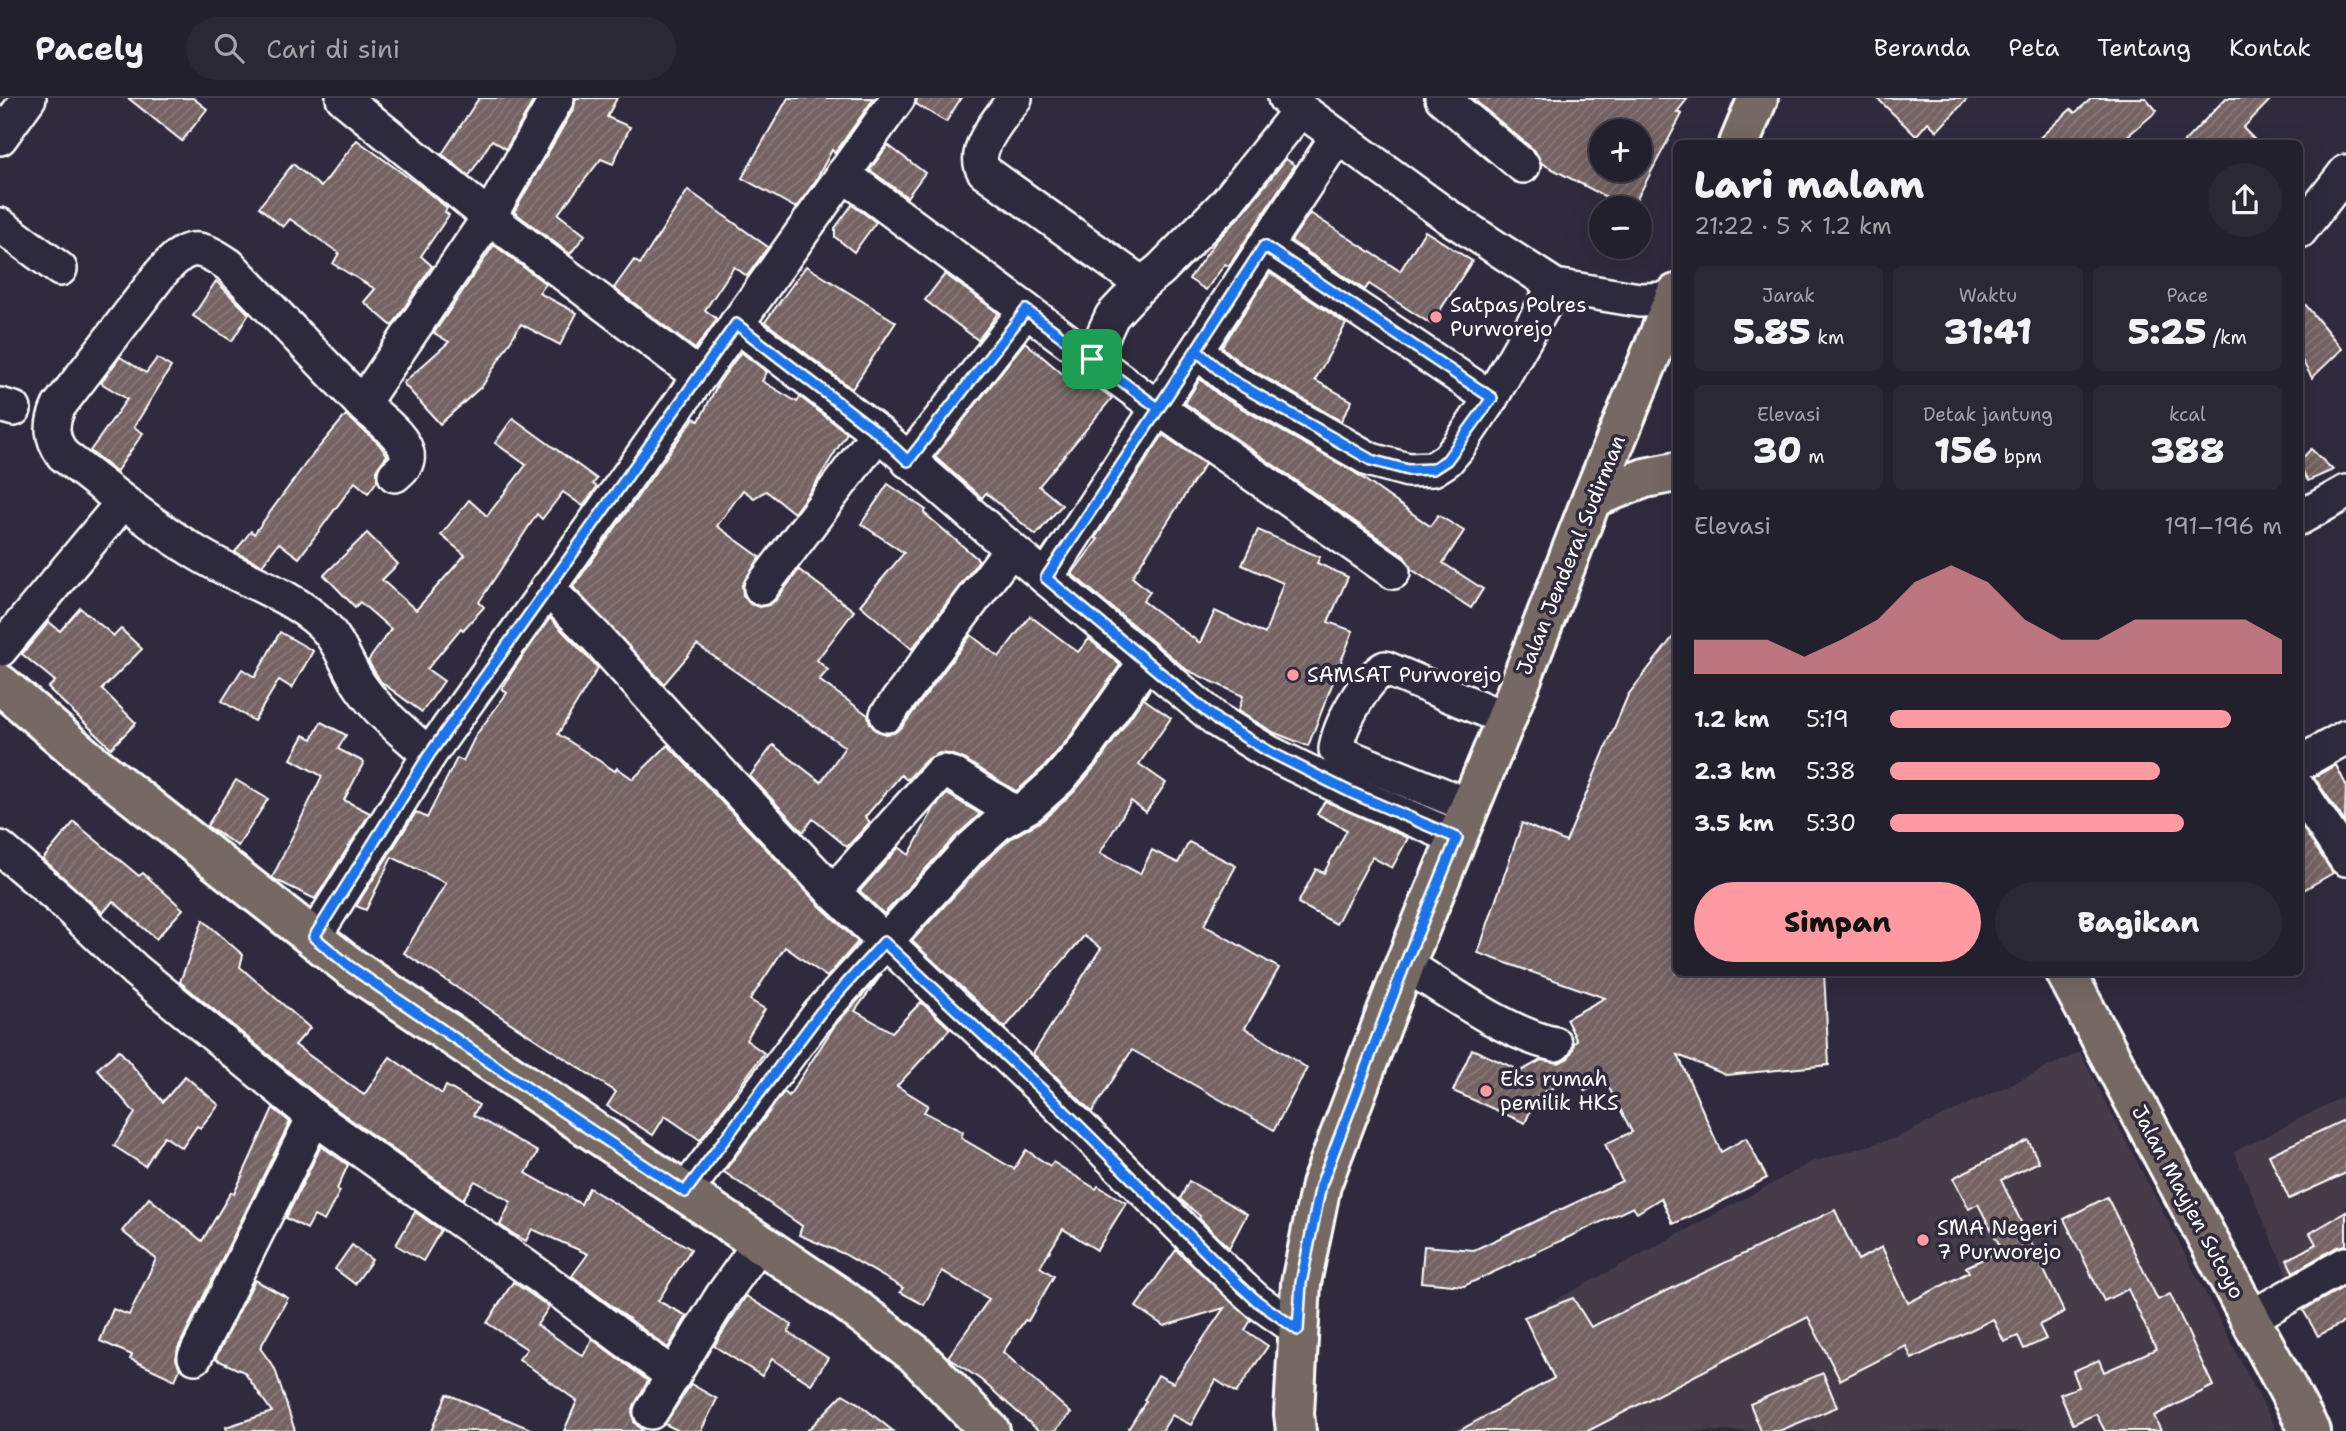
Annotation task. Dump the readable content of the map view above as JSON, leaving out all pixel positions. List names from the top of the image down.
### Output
{
  "streets": {
    "main road": ["Jalan Jenderal Sudirman", "Jalan Mayjen Sutoyo"]
  },
  "places": [
    "Satpas Polres Purworejo",
    "SAMSAT Purworejo",
    "Eks rumah pemilik HKS",
    "SMA Negeri 7 Purworejo"
  ],
  "page": {
    "header": "Pacely",
    "search": "Cari di sini",
    "nav": [
      "Beranda",
      "Peta",
      "Tentang",
      "Kontak"
    ],
    "map_buttons": ["+", "−"],
    "heading": ["Lari malam", "21:22 · 5 × 1.2 km"],
    "stats": [
      ["Jarak", "5.85 km"],
      ["Waktu", "31:41"],
      ["Pace", "5:25 /km"],
      ["Elevasi", "30 m"],
      ["Detak jantung", "156 bpm"],
      ["kcal", "388"]
    ],
    "chart": ["Elevasi", "191–196 m"],
    "list": [
      {
        "name": "1.2 km",
        "note": "5:19"
      },
      {
        "name": "2.3 km",
        "note": "5:38"
      },
      {
        "name": "3.5 km",
        "note": "5:30"
      }
    ],
    "buttons": ["Simpan", "Bagikan"]
  }
}
